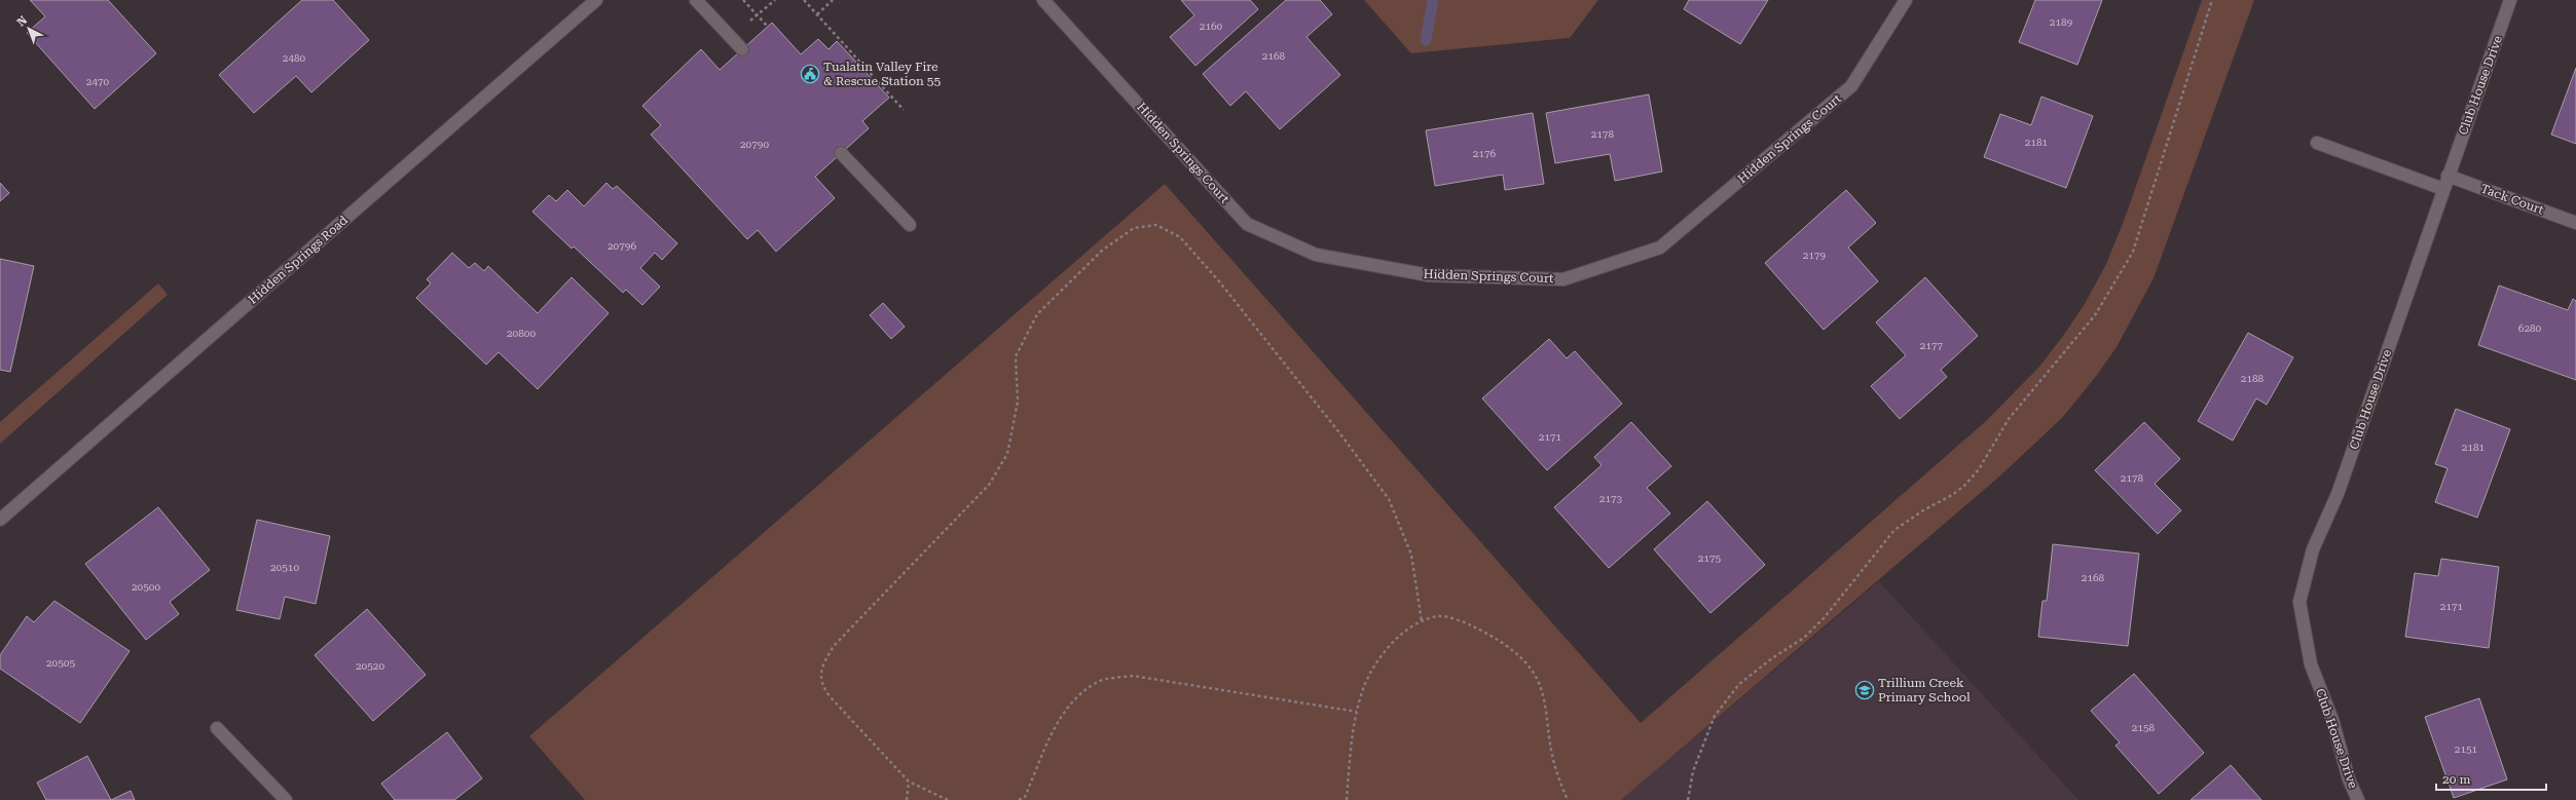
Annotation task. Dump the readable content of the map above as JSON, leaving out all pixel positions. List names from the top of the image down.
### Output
{
  "streets": {
    "street": [
      "Club House Drive",
      "Hidden Springs Court",
      "Tack Court",
      "Hidden Springs Road"
    ]
  },
  "crossings": [
    ["Club House Drive", "Tack Court"]
  ],
  "places": {
    "public building": ["Tualatin Valley Fire & Rescue Station 55"],
    "school or university": ["Trillium Creek Primary School"]
  },
  "house_numbers": [
    "2189",
    "2160",
    "2168",
    "2480",
    "2470",
    "2178",
    "2181",
    "20790",
    "2176",
    "20796",
    "2179",
    "6280",
    "20800",
    "2177",
    "2188",
    "2171",
    "2181",
    "2178",
    "2173",
    "2175",
    "20510",
    "2168",
    "20500",
    "2171",
    "20505",
    "20520",
    "2158",
    "2151"
  ],
  "scale_bar": "20 m",
  "north": "top left"
}
